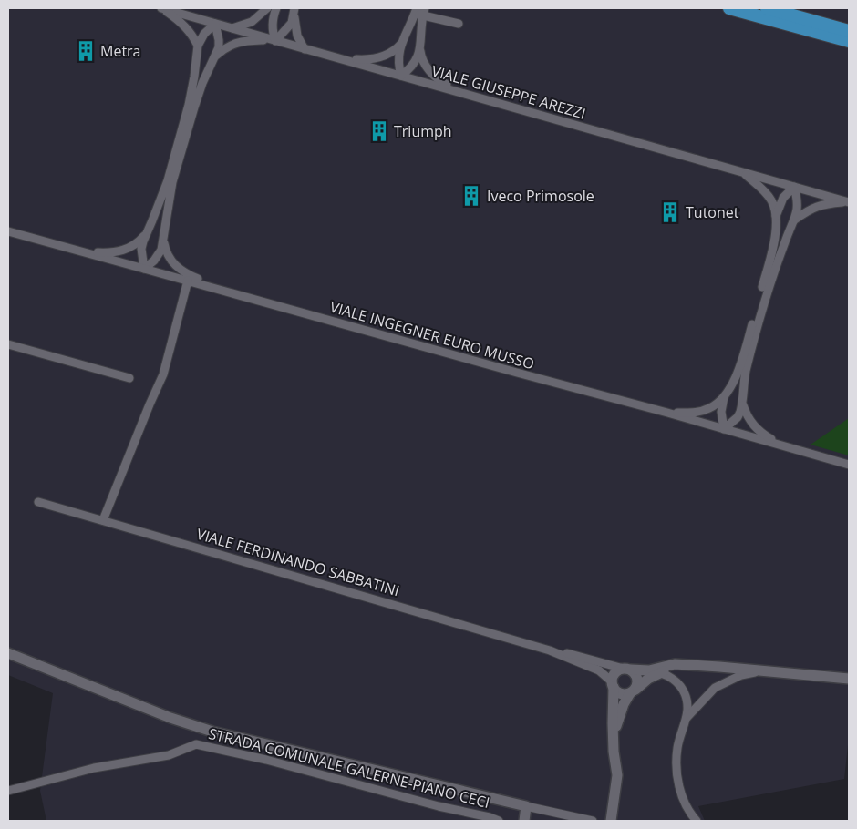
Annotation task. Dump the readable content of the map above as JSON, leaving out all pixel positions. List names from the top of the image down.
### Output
{
  "streets": {
    "street": [
      "VIALE GIUSEPPE AREZZI",
      "VIALE INGEGNER EURO MUSSO",
      "VIALE FERDINANDO SABBATINI",
      "STRADA COMUNALE GALERNE-PIANO CECI"
    ]
  },
  "places": {
    "building": [
      "Metra",
      "Triumph",
      "Iveco Primosole",
      "Tutonet"
    ]
  }
}
